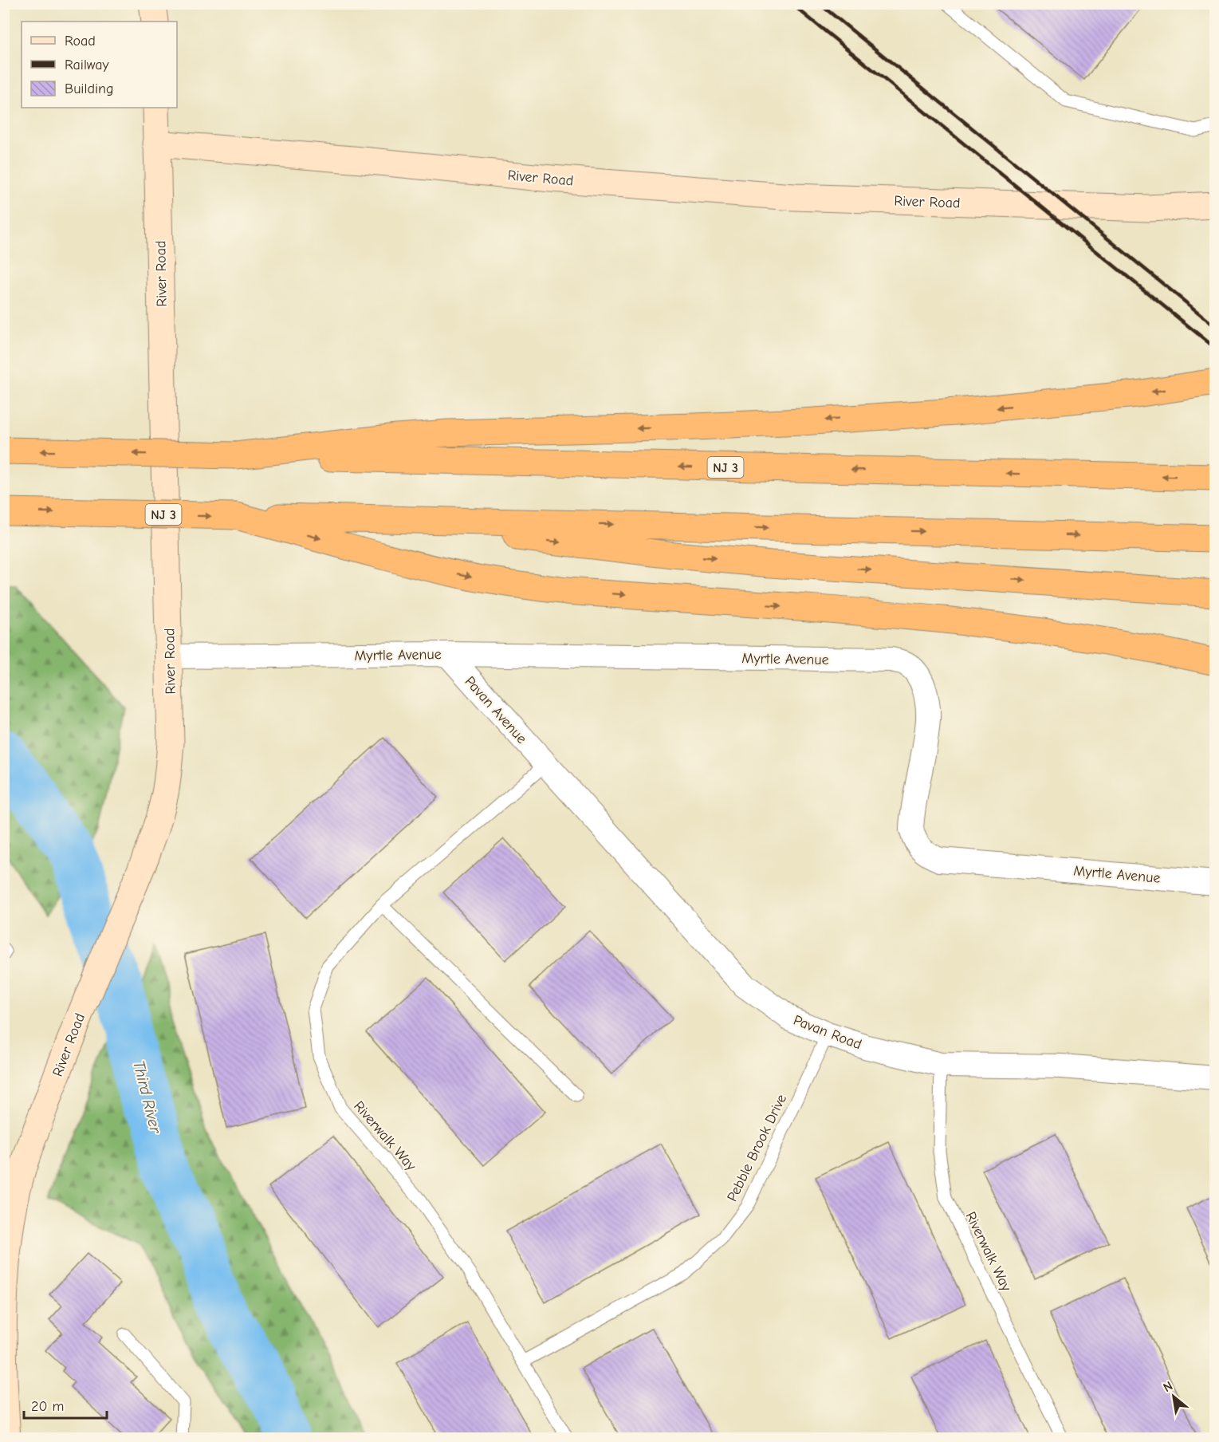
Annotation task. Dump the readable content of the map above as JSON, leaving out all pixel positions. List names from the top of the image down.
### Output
{
  "streets": {
    "highway": ["NJ 3"],
    "street": [
      "River Road",
      "Myrtle Avenue",
      "Pavan Avenue",
      "Pavan Road"
    ],
    "lane": ["Riverwalk Way", "Pebble Brook Drive"]
  },
  "crossings": [
    ["River Road", "Myrtle Avenue"],
    ["Myrtle Avenue", "Pavan Avenue"],
    ["Pavan Avenue", "Pavan Road"],
    ["Pavan Avenue", "Riverwalk Way"],
    ["Pavan Road", "Riverwalk Way"],
    ["Pavan Road", "Pebble Brook Drive"],
    ["Riverwalk Way", "Pebble Brook Drive"]
  ],
  "water": ["Third River"],
  "legend": ["Road", "Railway", "Building"],
  "scale_bar": "20 m",
  "north": "top left"
}
